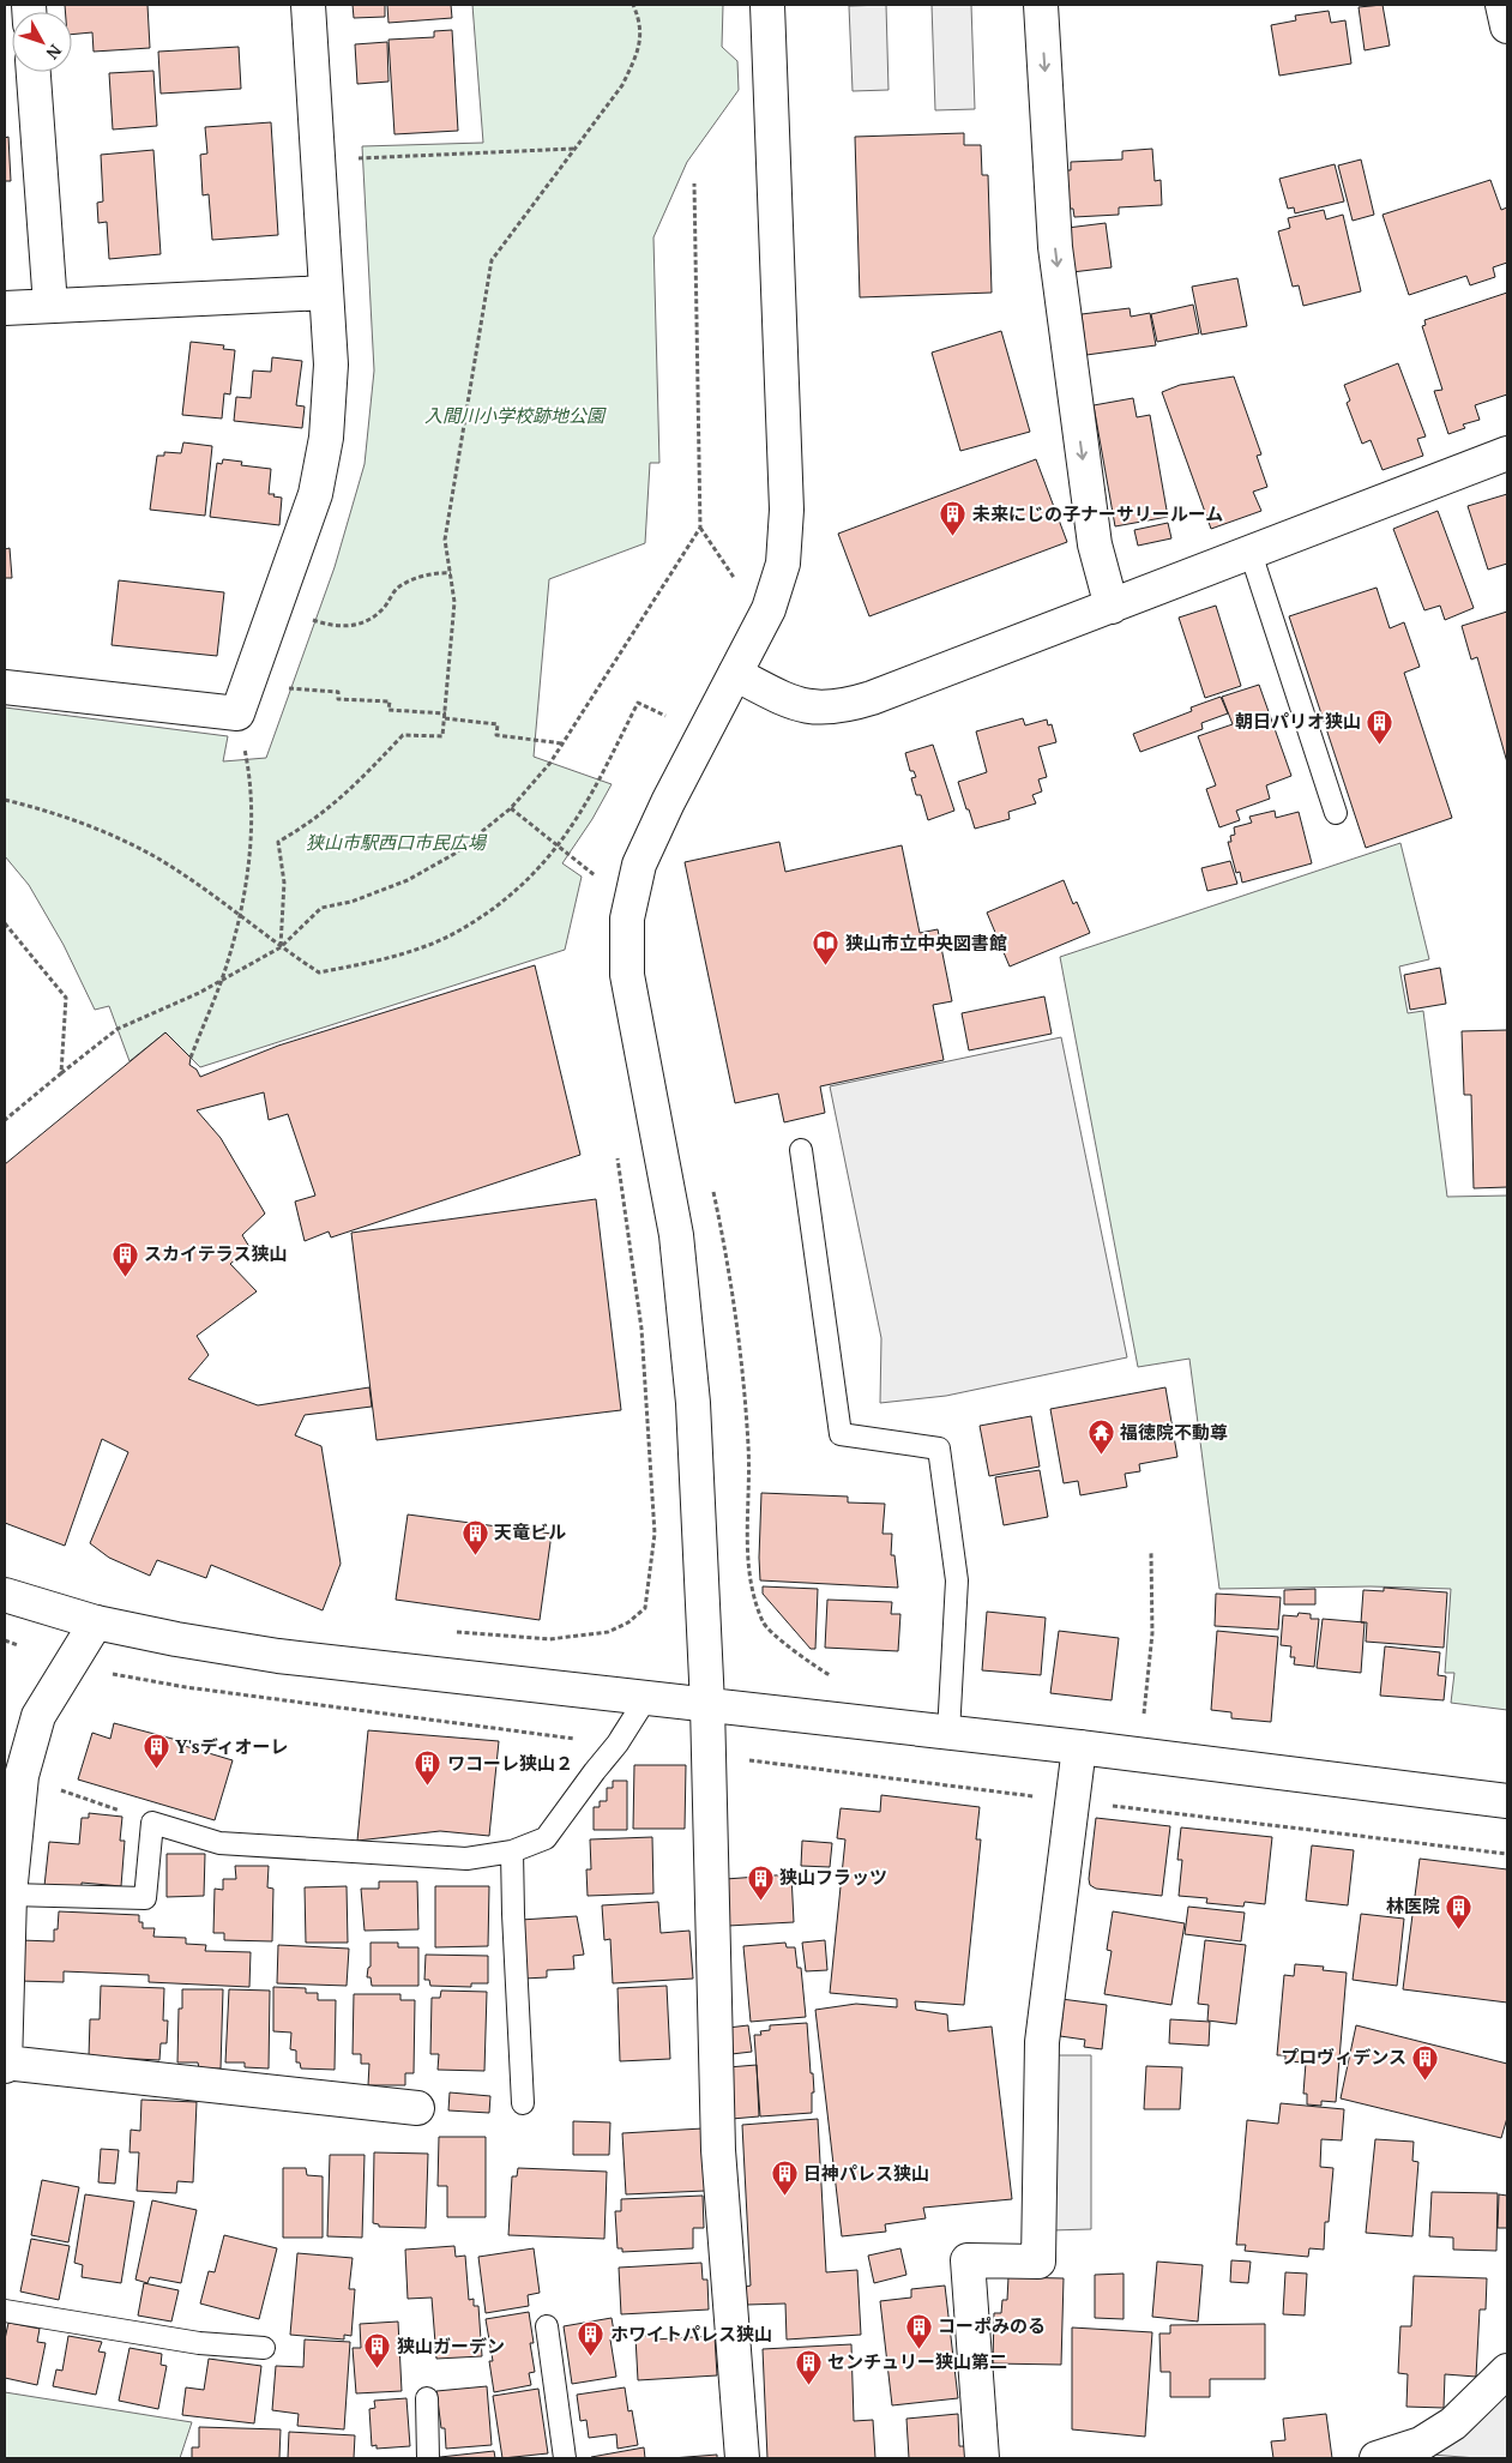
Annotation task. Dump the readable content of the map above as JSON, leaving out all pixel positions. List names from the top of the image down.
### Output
{
  "parks": ["入間川小学校跡地公園", "狭山市駅西口市民広場"],
  "places": {
    "building": [
      "未来にじの子ナーサリールーム",
      "朝日パリオ狭山",
      "スカイテラス狭山",
      "天竜ビル",
      "Y'sディオーレ",
      "ワコーレ狭山２",
      "狭山フラッツ",
      "林医院",
      "プロヴィデンス",
      "日神パレス狭山",
      "コーポみのる",
      "ホワイトパレス狭山",
      "狭山ガーデン",
      "センチュリー狭山第二"
    ],
    "library": ["狭山市立中央図書館"],
    "temple": ["福徳院不動尊"]
  },
  "north": "bottom right"
}
